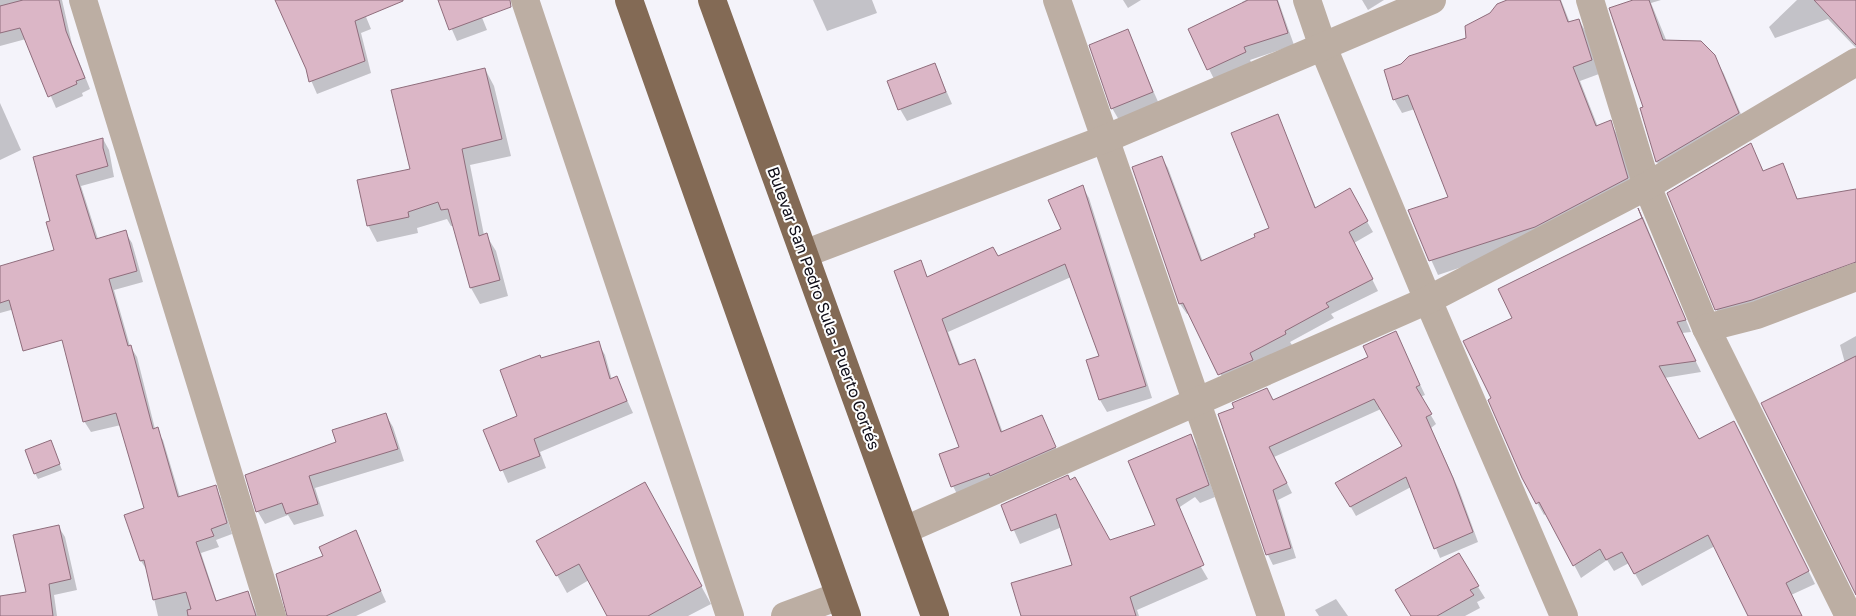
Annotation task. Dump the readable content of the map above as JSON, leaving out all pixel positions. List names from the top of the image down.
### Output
{
  "streets": {
    "highway": ["Bulevar San Pedro Sula - Puerto Cortés"]
  }
}
